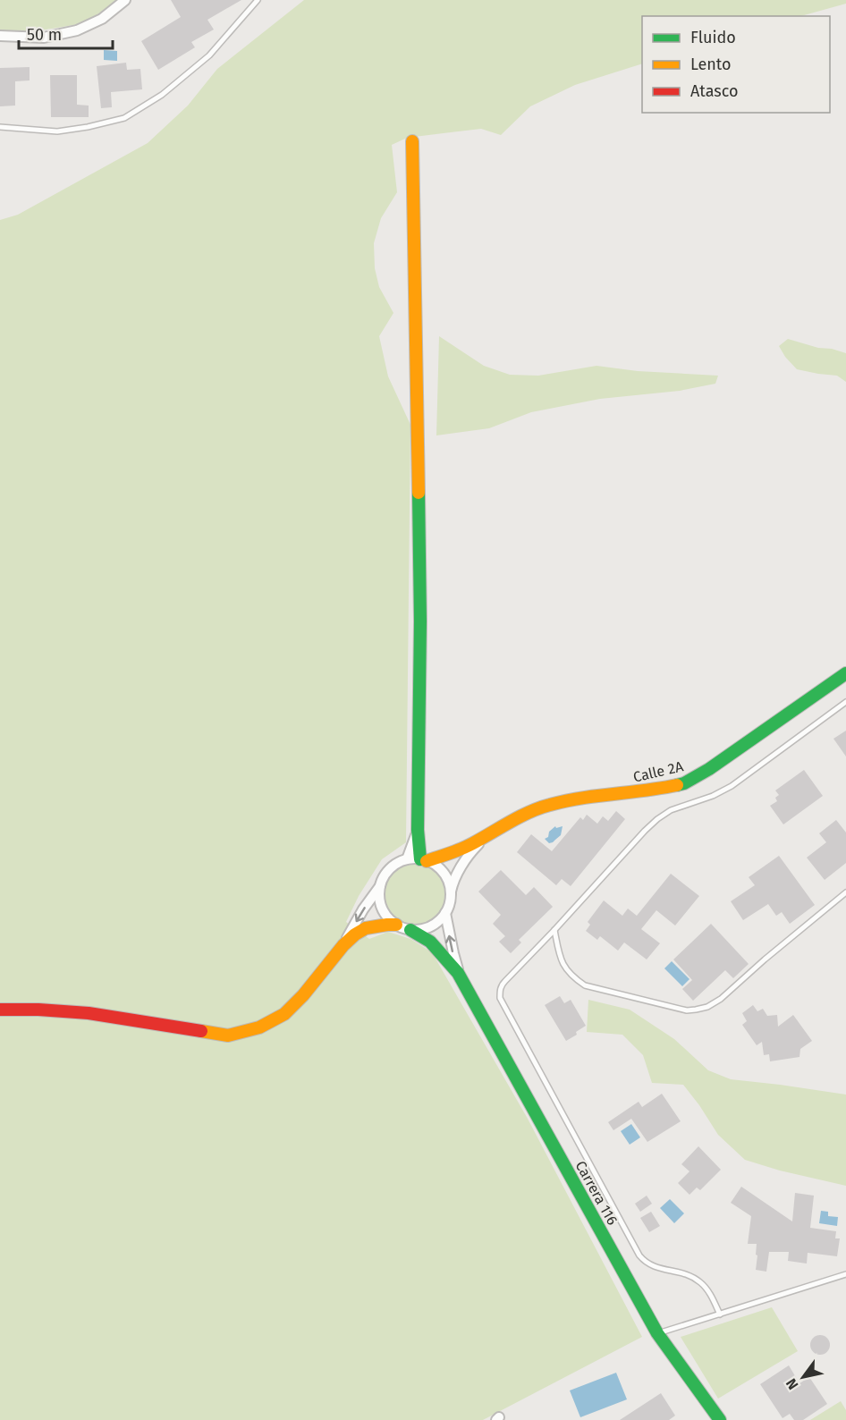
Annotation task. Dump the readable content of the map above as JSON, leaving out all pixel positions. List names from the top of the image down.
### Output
{
  "streets": {
    "street": ["Calle 2A", "Carrera 116"]
  },
  "crossings": [
    ["Calle 2A", "Carrera 116"]
  ],
  "legend": ["Fluido", "Lento", "Atasco"],
  "scale_bar": "50 m",
  "north": "bottom left"
}
